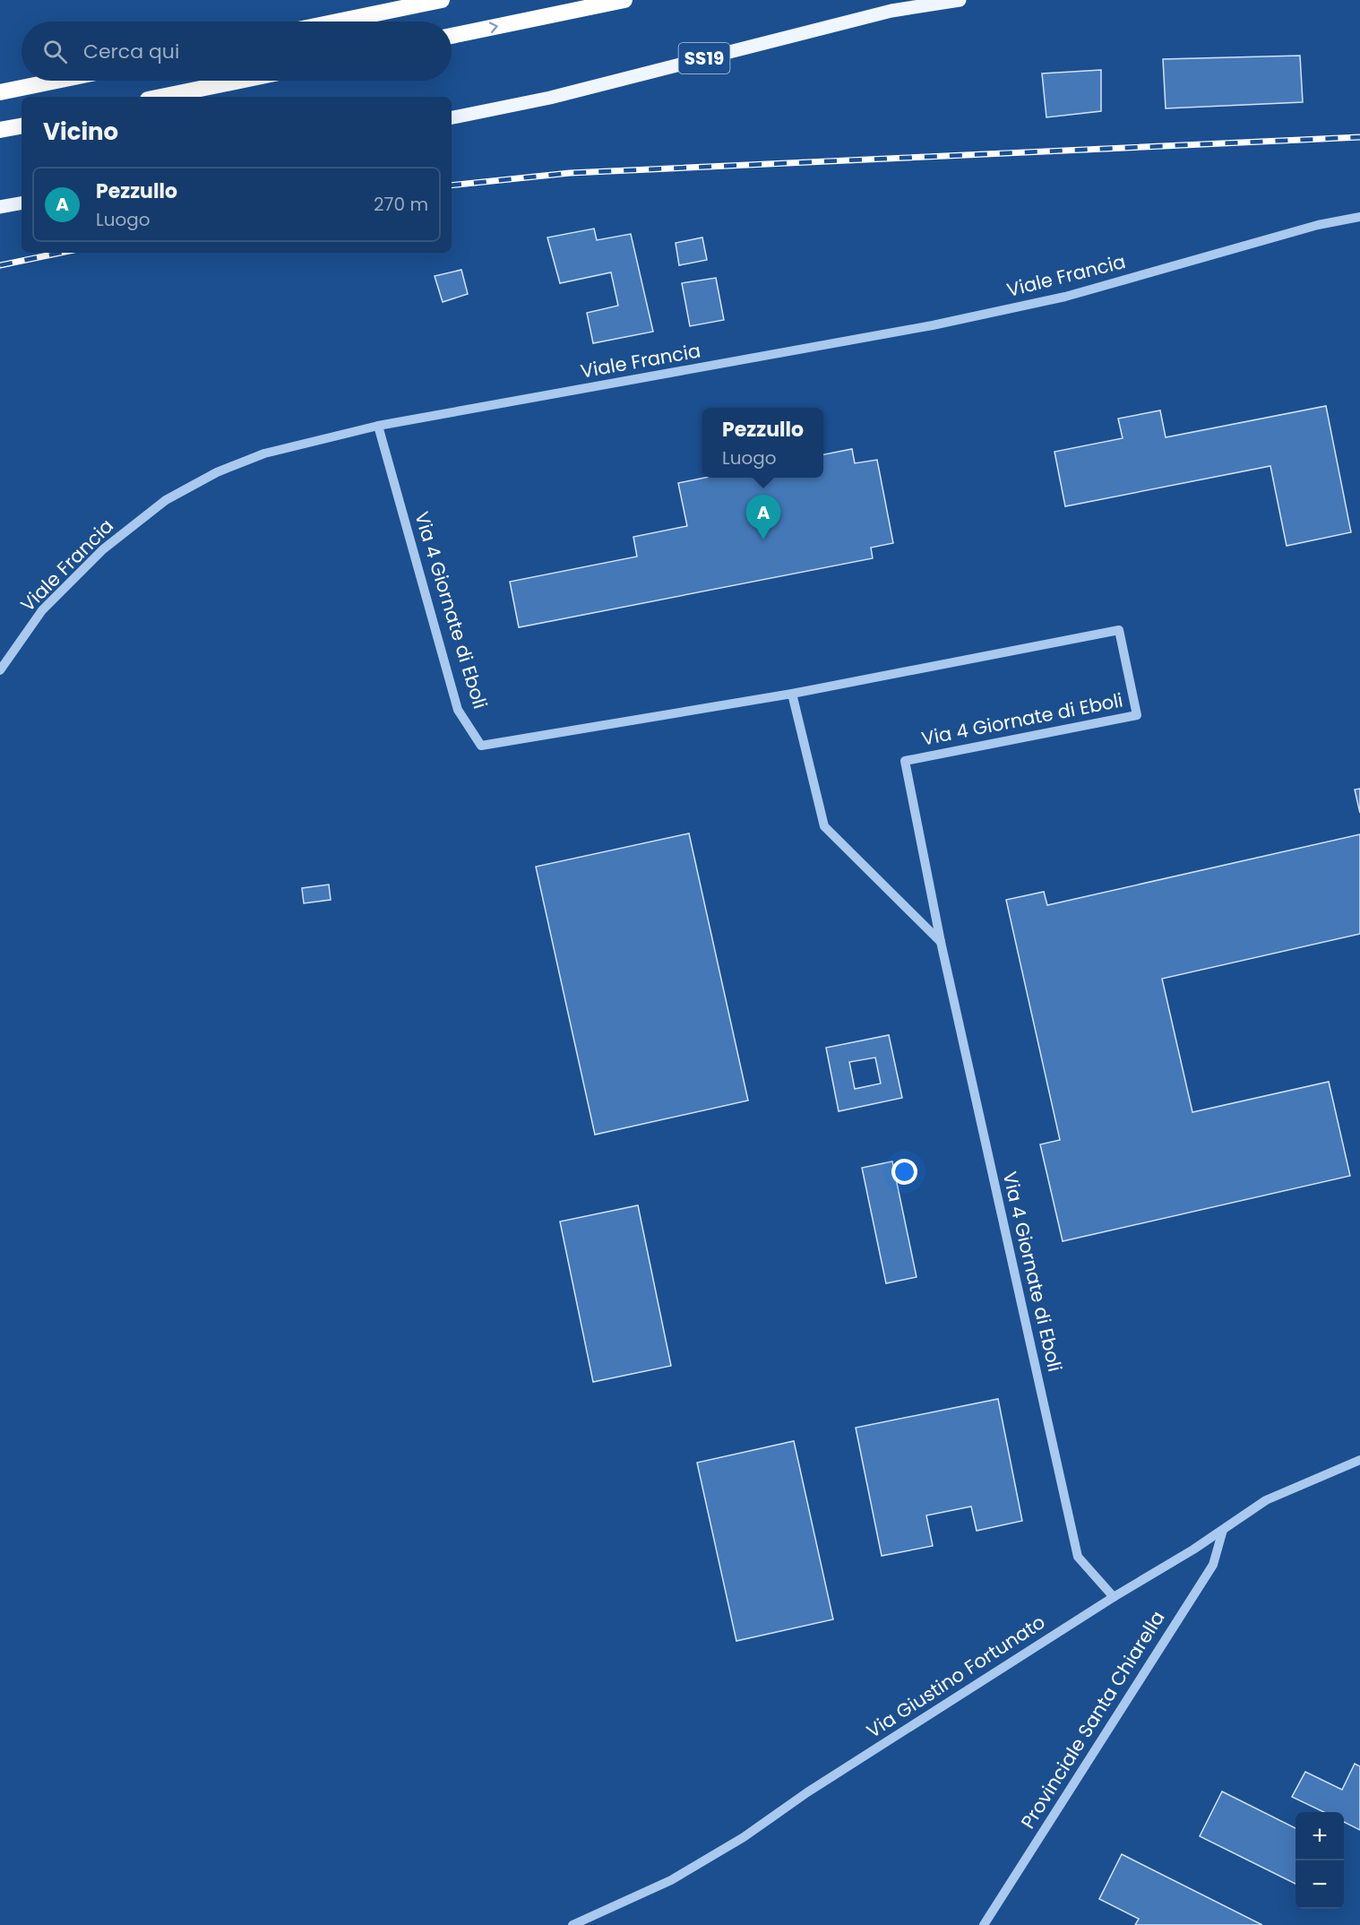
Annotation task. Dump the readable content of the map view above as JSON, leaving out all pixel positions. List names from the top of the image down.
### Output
{
  "streets": {
    "main road": ["SS19"],
    "street": [
      "Viale Francia",
      "Via 4 Giornate di Eboli",
      "Via Giustino Fortunato",
      "Provinciale Santa Chiarella"
    ]
  },
  "crossings": [
    ["Viale Francia", "Via 4 Giornate di Eboli"],
    ["Via 4 Giornate di Eboli", "Via Giustino Fortunato"],
    ["Via Giustino Fortunato", "Provinciale Santa Chiarella"]
  ],
  "page": {
    "search": "Cerca qui",
    "heading": "Vicino",
    "list": [
      {
        "mark": "A",
        "name": "Pezzullo",
        "note": "Luogo",
        "value": "270 m"
      }
    ],
    "popup": ["Pezzullo", "Luogo"],
    "pins": "A",
    "map_buttons": ["+", "−"]
  }
}
